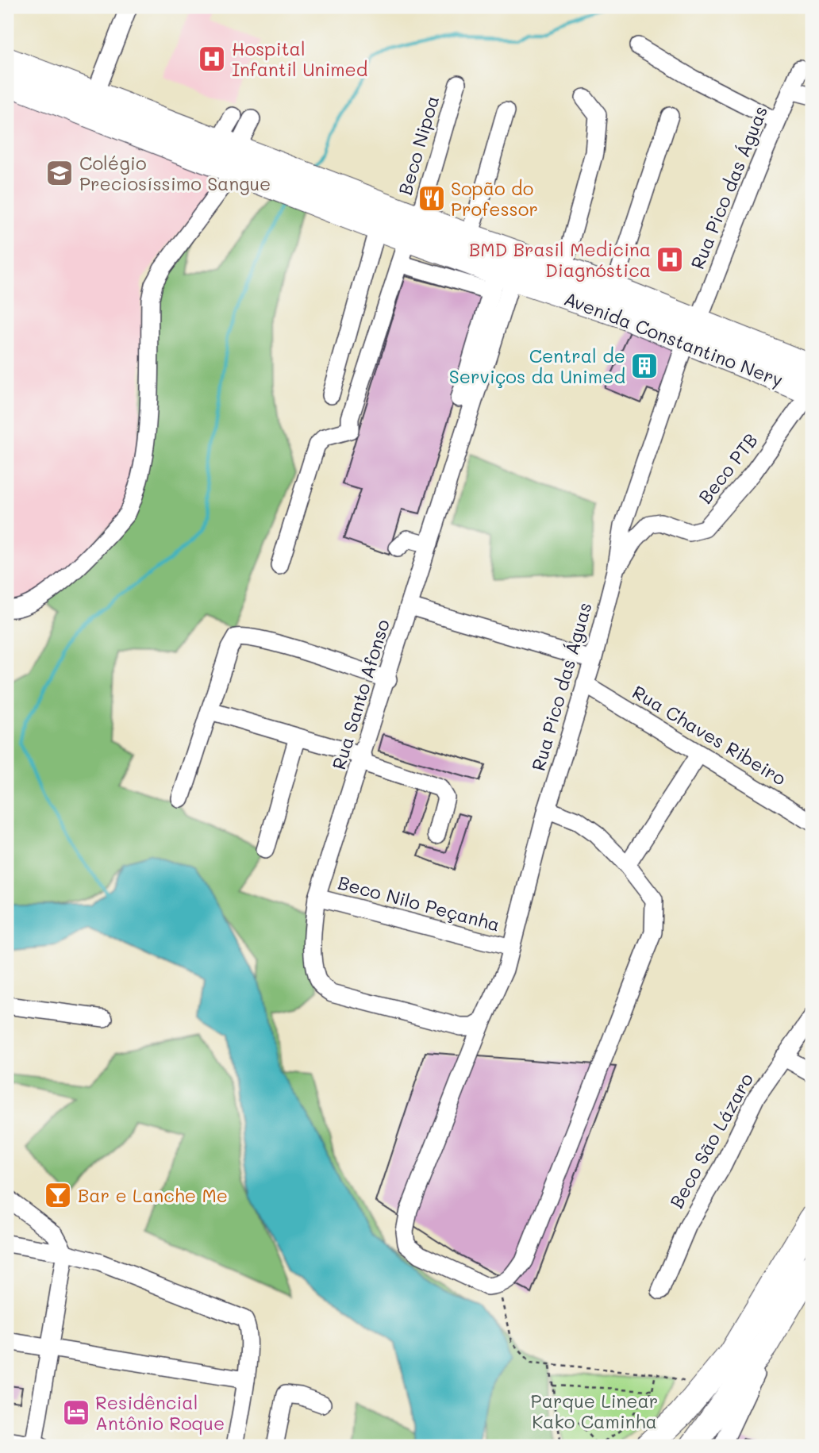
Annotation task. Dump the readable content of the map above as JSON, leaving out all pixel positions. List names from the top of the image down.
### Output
{
  "streets": {
    "highway": ["Avenida Constantino Nery"],
    "street": [
      "Beco Nipoa",
      "Rua Pico das Águas",
      "Beco PTB",
      "Rua Santo Afonso",
      "Rua Chaves Ribeiro",
      "Beco Nilo Peçanha",
      "Beco São Lázaro"
    ]
  },
  "crossings": [
    ["Beco Nipoa", "Avenida Constantino Nery"],
    ["Rua Pico das Águas", "Avenida Constantino Nery"],
    ["Rua Pico das Águas", "Beco PTB"],
    ["Rua Pico das Águas", "Rua Santo Afonso"],
    ["Rua Pico das Águas", "Rua Chaves Ribeiro"],
    ["Rua Pico das Águas", "Beco Nilo Peçanha"],
    ["Avenida Constantino Nery", "Beco PTB"],
    ["Avenida Constantino Nery", "Rua Santo Afonso"],
    ["Rua Santo Afonso", "Beco Nilo Peçanha"]
  ],
  "parks": ["Parque Linear Kako Caminha"],
  "places": {
    "hospital": ["Hospital Infantil Unimed", "BMD Brasil Medicina Diagnóstica"],
    "school or university": ["Colégio Preciosíssimo Sangue"],
    "restaurant": ["Sopão do Professor"],
    "building": ["Central de Serviços da Unimed"],
    "bar": ["Bar e Lanche Me"],
    "hotel": ["Residêncial Antônio Roque"]
  }
}
